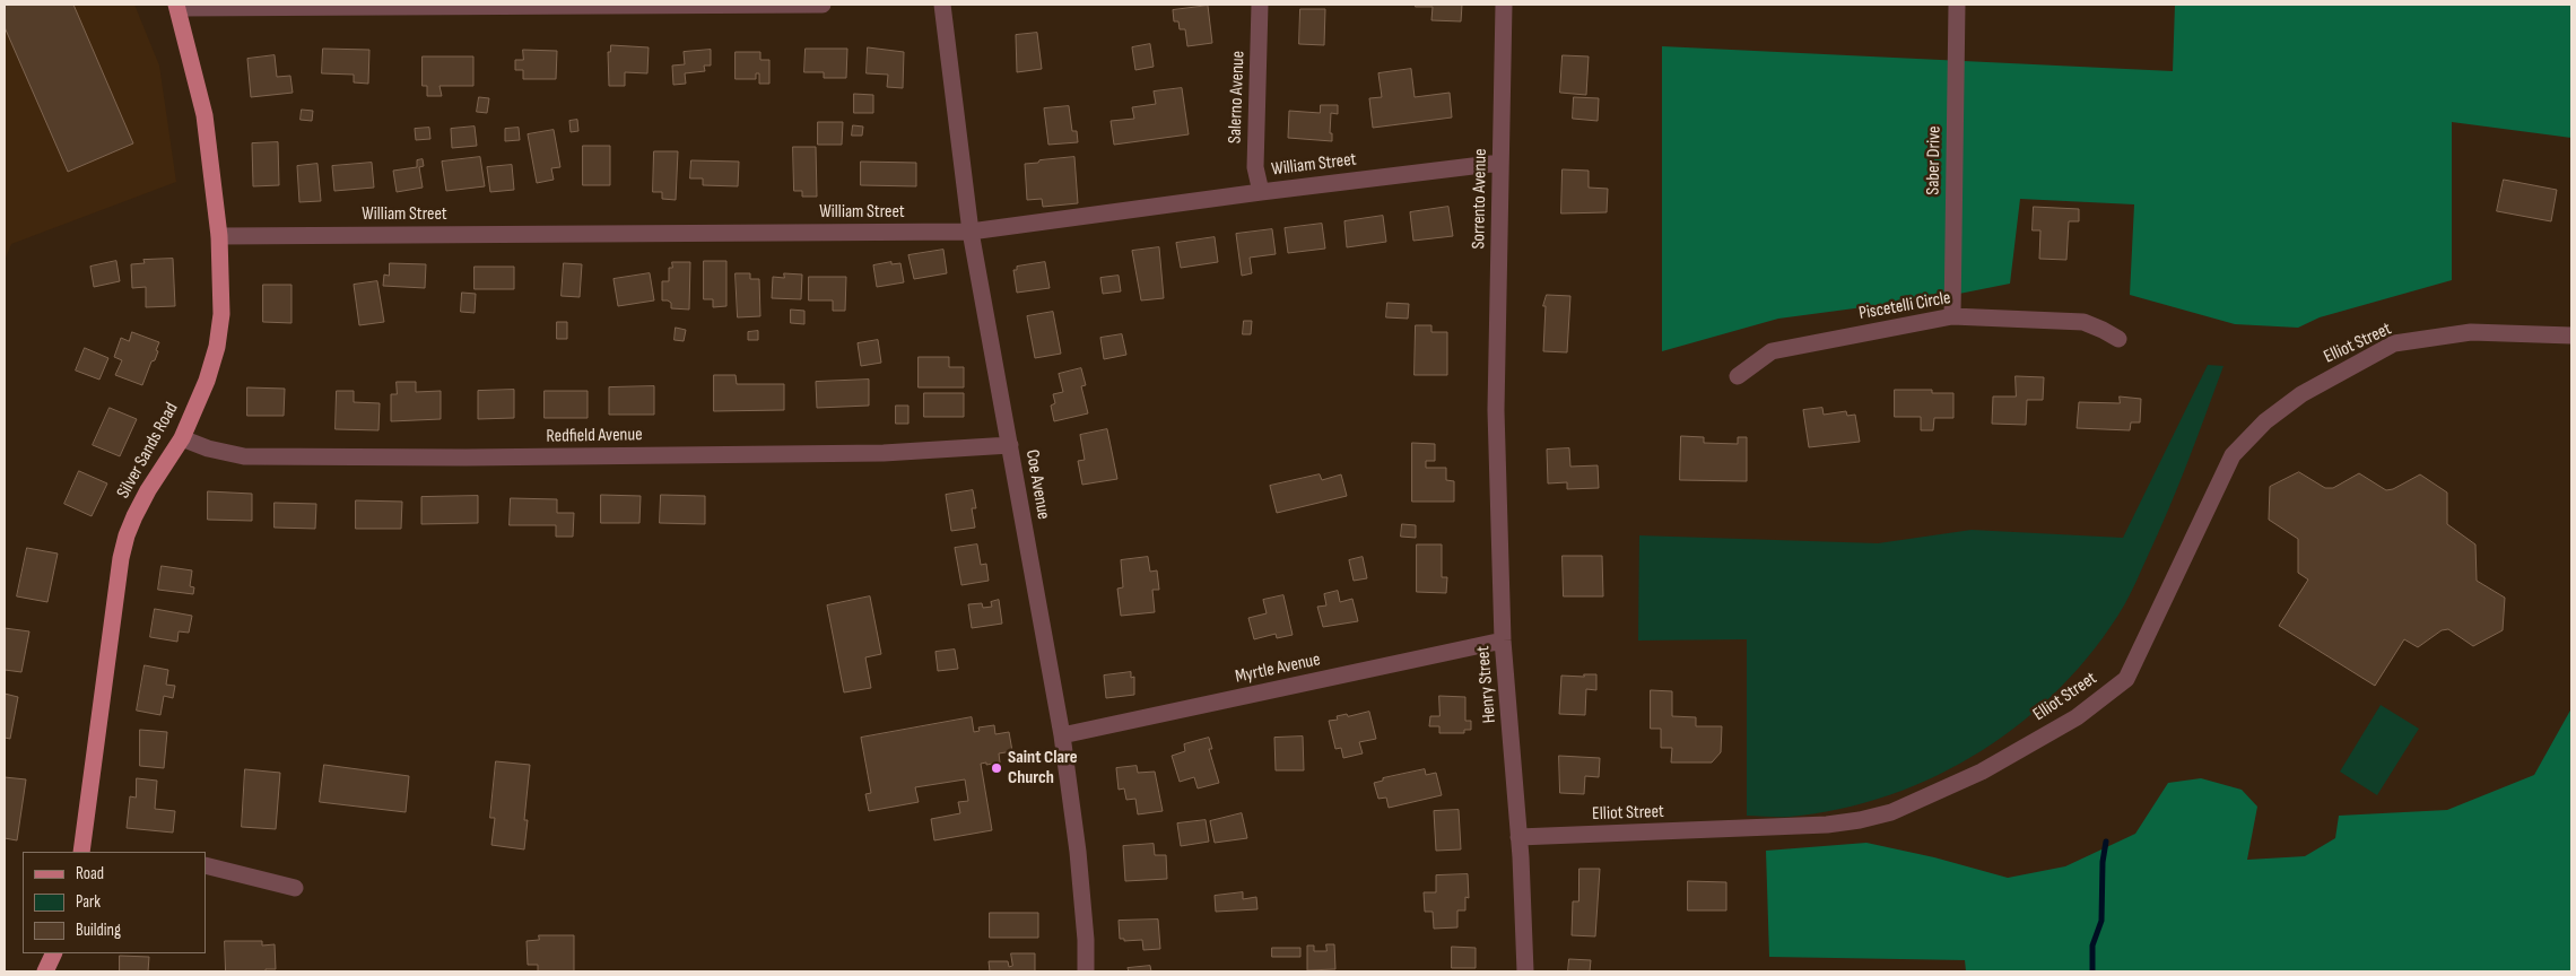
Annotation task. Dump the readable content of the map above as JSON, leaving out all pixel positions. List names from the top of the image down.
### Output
{
  "streets": {
    "main road": ["Silver Sands Road"],
    "street": [
      "Salerno Avenue",
      "Saber Drive",
      "William Street",
      "Sorrento Avenue",
      "Piscetelli Circle",
      "Elliot Street",
      "Redfield Avenue",
      "Coe Avenue",
      "Myrtle Avenue",
      "Henry Street"
    ]
  },
  "crossings": [
    ["Salerno Avenue", "William Street"],
    ["Saber Drive", "Piscetelli Circle"],
    ["William Street", "Sorrento Avenue"],
    ["William Street", "Silver Sands Road"],
    ["William Street", "Coe Avenue"],
    ["Sorrento Avenue", "Henry Street"],
    ["Elliot Street", "Henry Street"],
    ["Redfield Avenue", "Silver Sands Road"],
    ["Redfield Avenue", "Coe Avenue"],
    ["Coe Avenue", "Myrtle Avenue"],
    ["Myrtle Avenue", "Henry Street"]
  ],
  "places": ["Saint Clare Church"],
  "legend": ["Road", "Park", "Building"]
}
